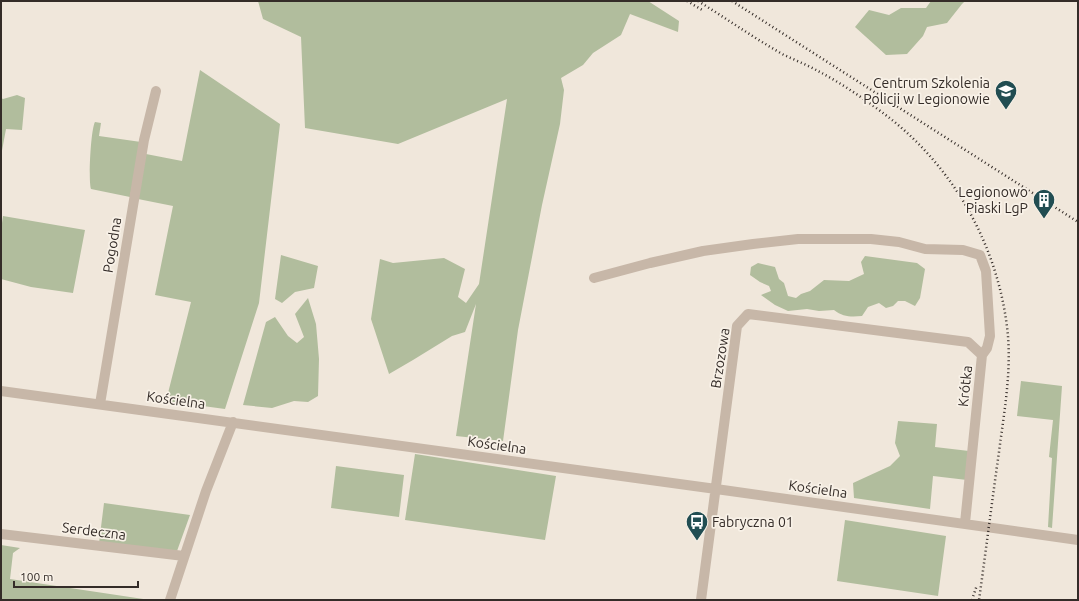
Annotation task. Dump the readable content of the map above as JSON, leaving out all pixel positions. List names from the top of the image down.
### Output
{
  "streets": {
    "street": [
      "Pogodna",
      "Brzozowa",
      "Krótka",
      "Kościelna",
      "Serdeczna"
    ]
  },
  "crossings": [
    ["Pogodna", "Kościelna"],
    ["Brzozowa", "Krótka"],
    ["Brzozowa", "Kościelna"],
    ["Krótka", "Kościelna"]
  ],
  "places": {
    "school or university": ["Centrum Szkolenia Policji w Legionowie"],
    "building": ["Legionowo Piaski LgP"],
    "bus stop": ["Fabryczna 01"]
  },
  "scale_bar": "100 m"
}
